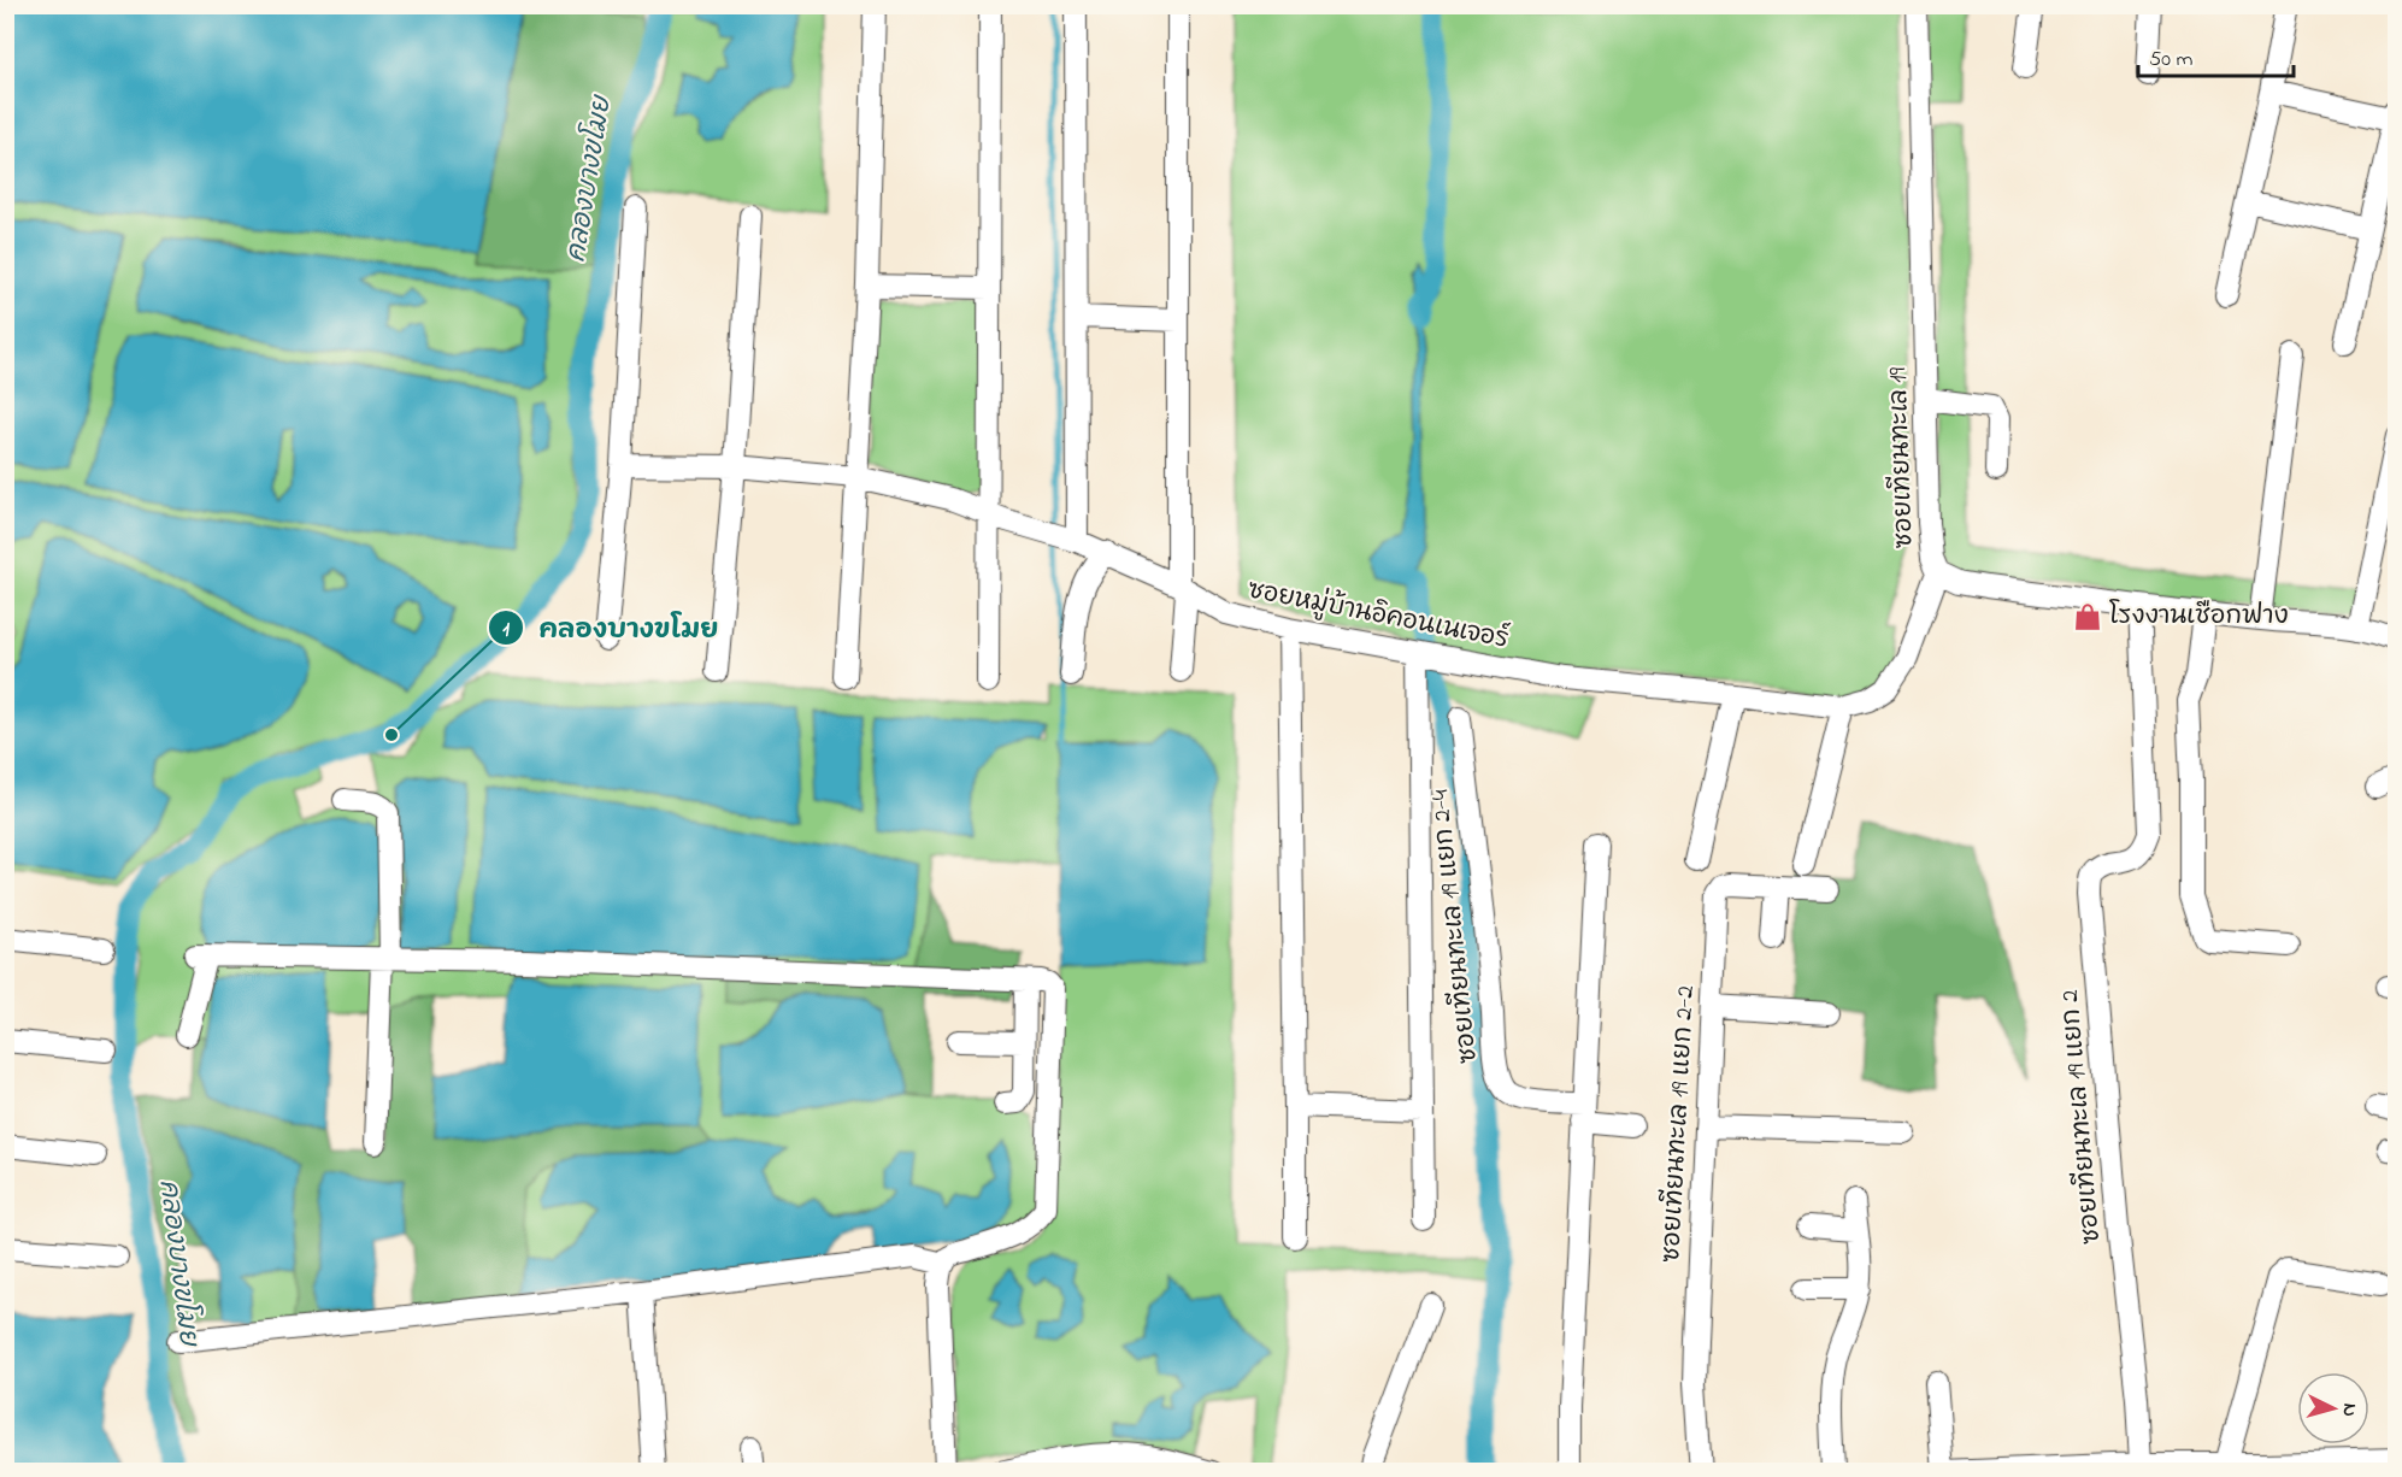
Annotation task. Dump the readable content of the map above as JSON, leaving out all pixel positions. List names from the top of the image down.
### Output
{
  "streets": {
    "street": [
      "ซอยเทียนทะเล 19",
      "ซอยหมู่บ้านอิคอนเนเจอร์",
      "ซอยเทียนทะเล 19 แยก 2-4",
      "ซอยเทียนทะเล 19 แยก 2",
      "ซอยเทียนทะเล 19 แยก 2-2"
    ]
  },
  "crossings": [
    ["ซอยเทียนทะเล 19", "ซอยหมู่บ้านอิคอนเนเจอร์"],
    ["ซอยเทียนทะเล 19", "ซอยเทียนทะเล 19 แยก 2"]
  ],
  "water": ["คลองบางขโมย"],
  "places": {
    "shop": ["โรงงานเชือกฟาง"],
    "other": ["คลองบางขโมย"]
  },
  "scale_bar": "50 m",
  "north": "right"
}
